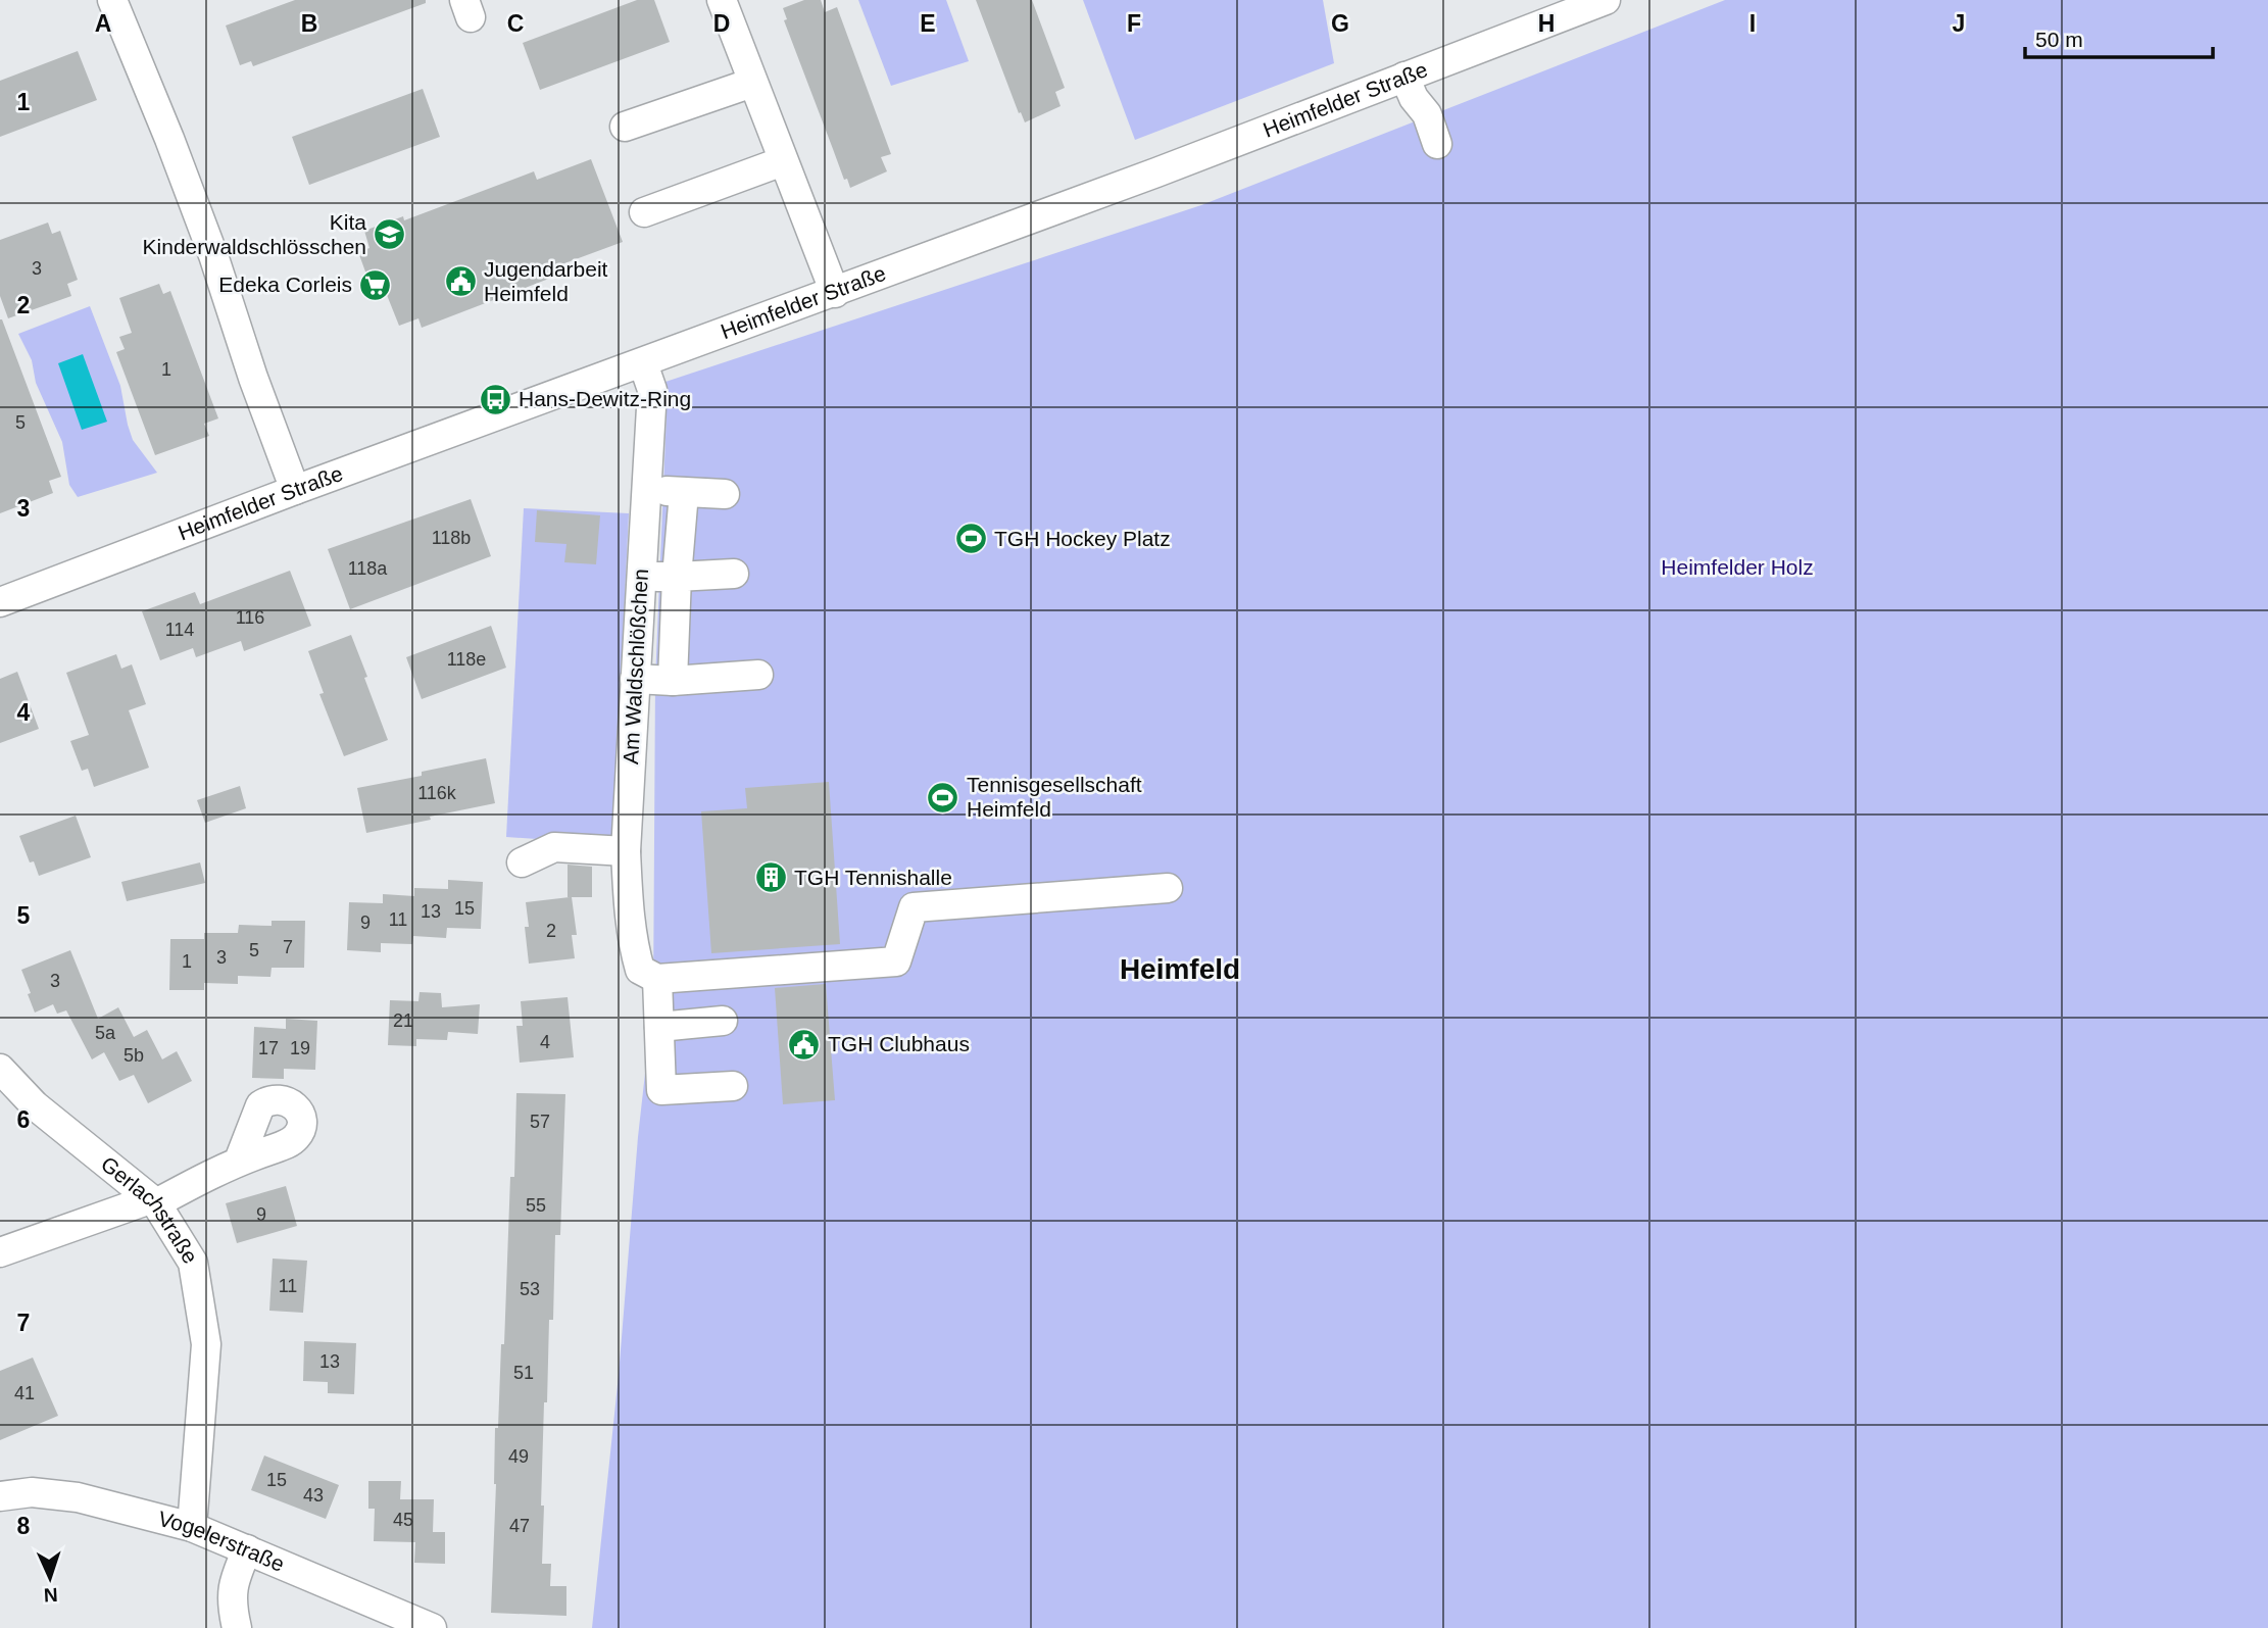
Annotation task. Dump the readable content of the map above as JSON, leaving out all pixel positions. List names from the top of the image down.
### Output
{
  "streets": {
    "street": [
      "Heimfelder Straße",
      "Am Waldschlößchen",
      "Gerlachstraße",
      "Vogelerstraße"
    ]
  },
  "crossings": [
    ["Heimfelder Straße", "Am Waldschlößchen"],
    ["Gerlachstraße", "Vogelerstraße"]
  ],
  "districts": ["Heimfeld"],
  "parks": ["Heimfelder Holz"],
  "places": {
    "school or university": ["Kita Kinderwaldschlösschen"],
    "public building": ["Jugendarbeit Heimfeld", "TGH Clubhaus"],
    "supermarket": ["Edeka Corleis"],
    "bus stop": ["Hans-Dewitz-Ring"],
    "sports": ["TGH Hockey Platz", "Tennisgesellschaft Heimfeld"],
    "building": ["TGH Tennishalle"]
  },
  "house_numbers": [
    "3",
    "1",
    "5",
    "118b",
    "118a",
    "116",
    "114",
    "118e",
    "116k",
    "15",
    "13",
    "11",
    "9",
    "2",
    "7",
    "5",
    "3",
    "1",
    "3",
    "21",
    "5a",
    "4",
    "17",
    "19",
    "5b",
    "57",
    "55",
    "9",
    "11",
    "53",
    "13",
    "51",
    "41",
    "49",
    "15",
    "43",
    "45",
    "47"
  ],
  "scale_bar": "50 m",
  "north": "bottom",
  "grid": {
    "columns": [
      "A",
      "B",
      "C",
      "D",
      "E",
      "F",
      "G",
      "H",
      "I",
      "J"
    ],
    "rows": [
      "1",
      "2",
      "3",
      "4",
      "5",
      "6",
      "7",
      "8"
    ]
  }
}
